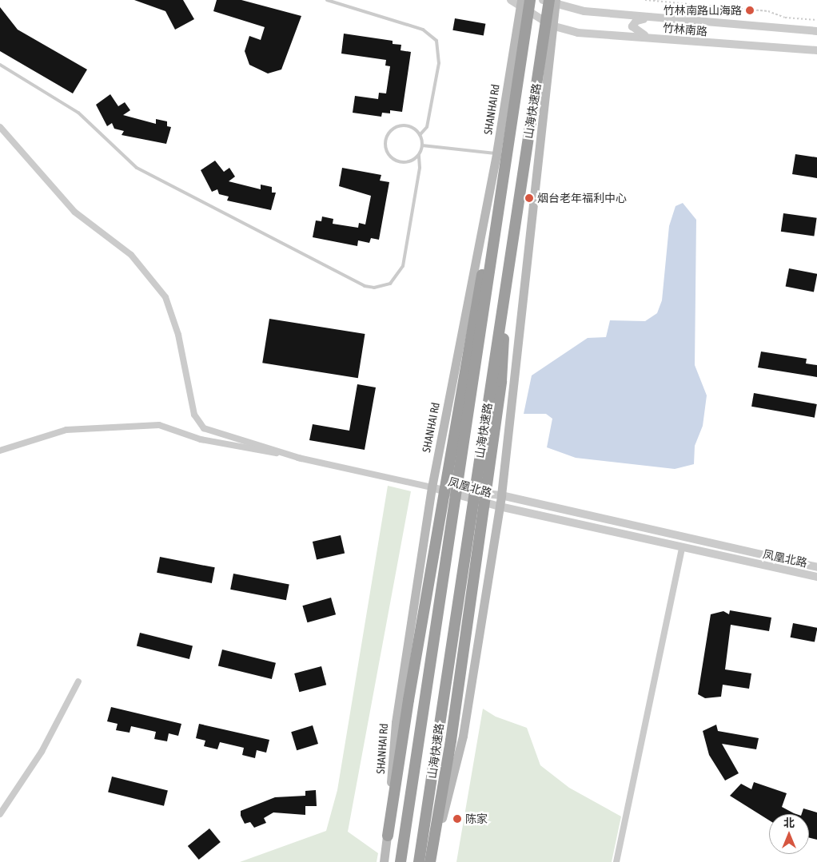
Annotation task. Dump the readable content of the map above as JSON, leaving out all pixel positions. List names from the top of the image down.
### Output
{
  "streets": {
    "highway": ["山海快速路"],
    "main road": ["SHANHAI Rd"],
    "street": ["竹林南路", "凤凰北路"]
  },
  "crossings": [
    ["竹林南路", "SHANHAI Rd"],
    ["竹林南路", "山海快速路"],
    ["SHANHAI Rd", "山海快速路"],
    ["SHANHAI Rd", "凤凰北路"]
  ],
  "places": ["竹林南路山海路", "烟台老年福利中心", "陈家"],
  "north": "top"
}
